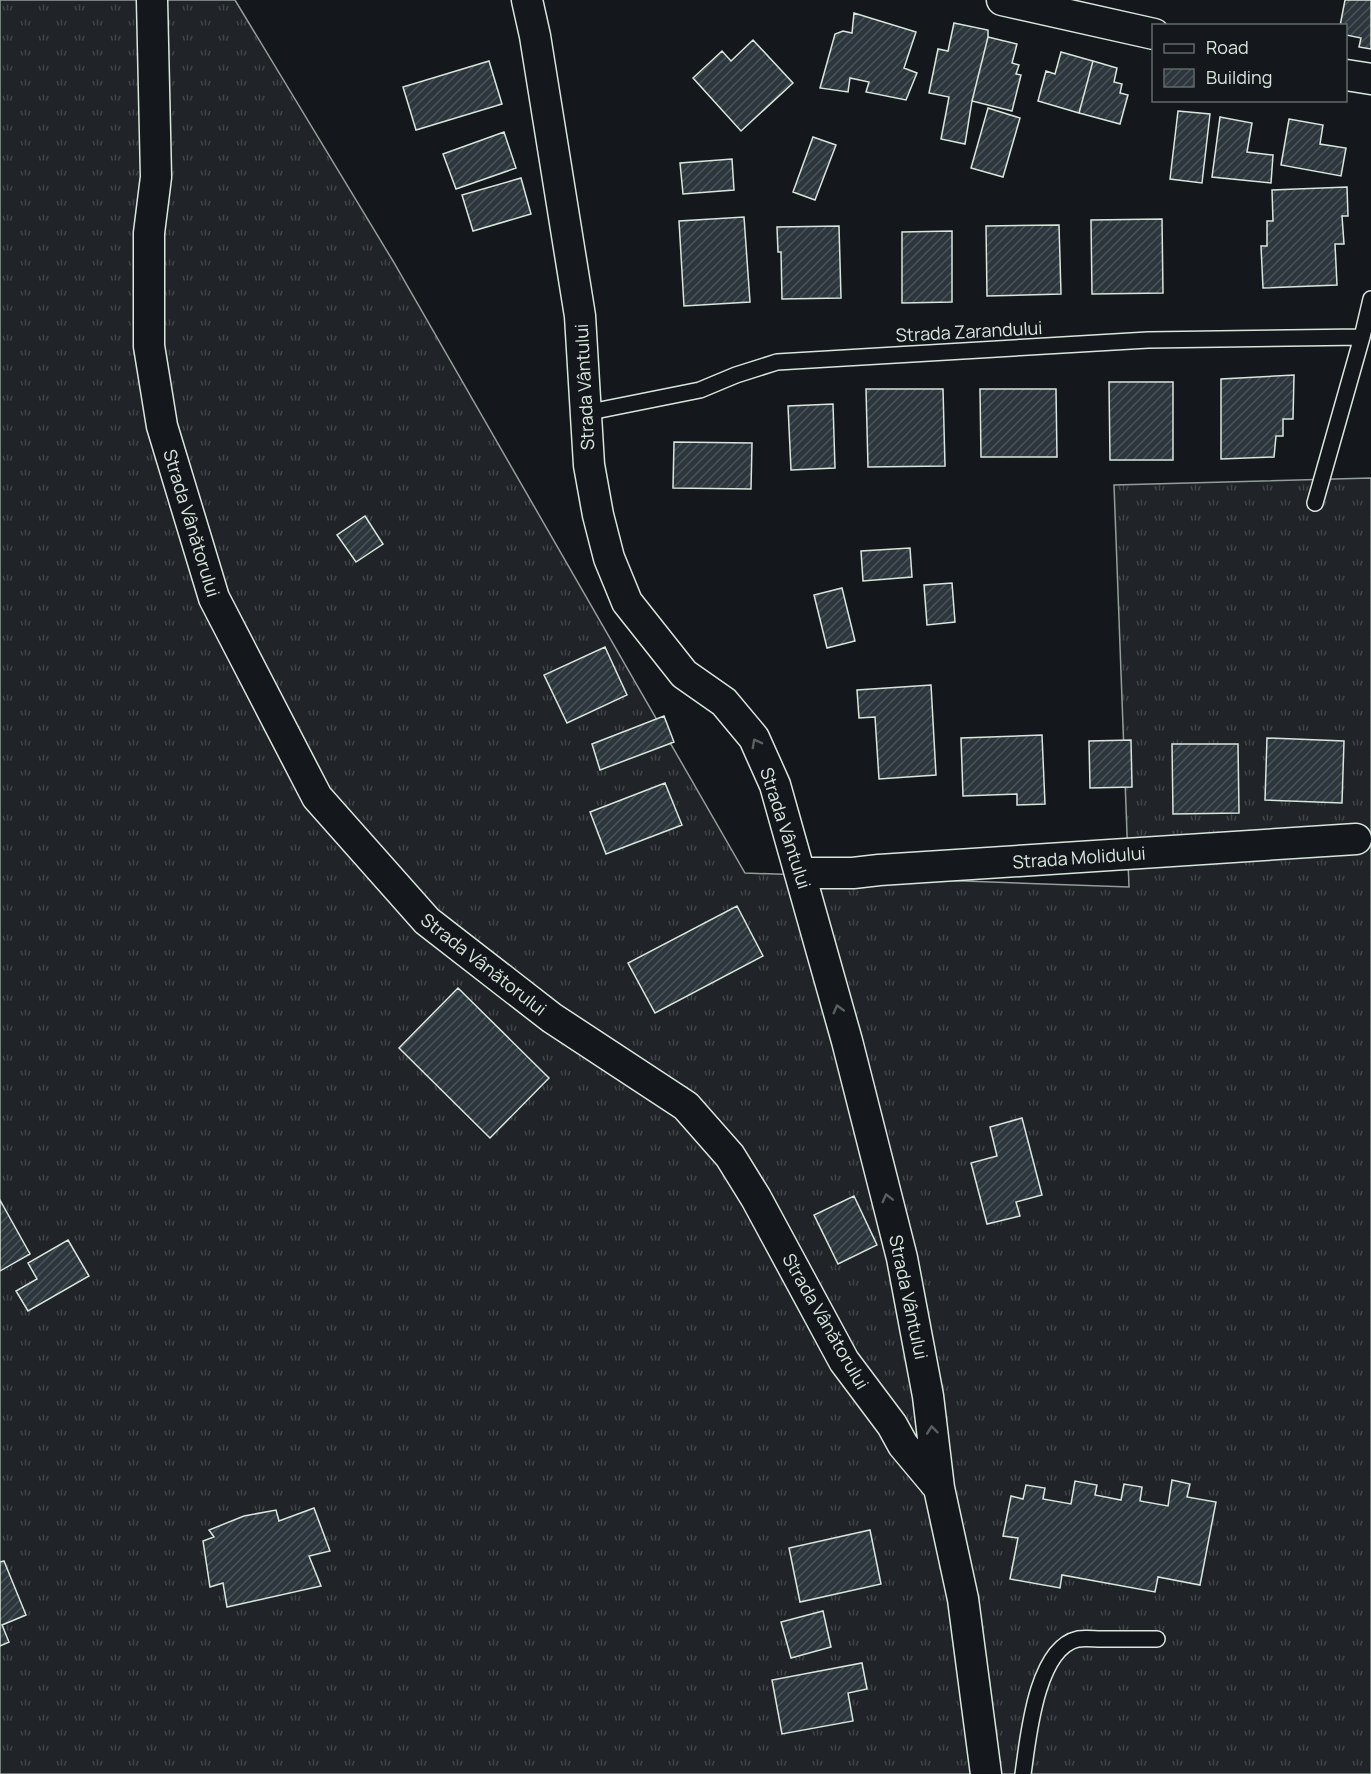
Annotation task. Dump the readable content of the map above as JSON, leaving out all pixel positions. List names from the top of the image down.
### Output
{
  "streets": {
    "street": ["Strada Vântului", "Strada Vânătorului", "Strada Molidului"],
    "lane": ["Strada Zarandului"]
  },
  "crossings": [
    ["Strada Zarandului", "Strada Vântului"],
    ["Strada Vântului", "Strada Vânătorului"],
    ["Strada Vântului", "Strada Molidului"]
  ],
  "one_way": ["Strada Vântului"],
  "legend": ["Road", "Building"]
}
